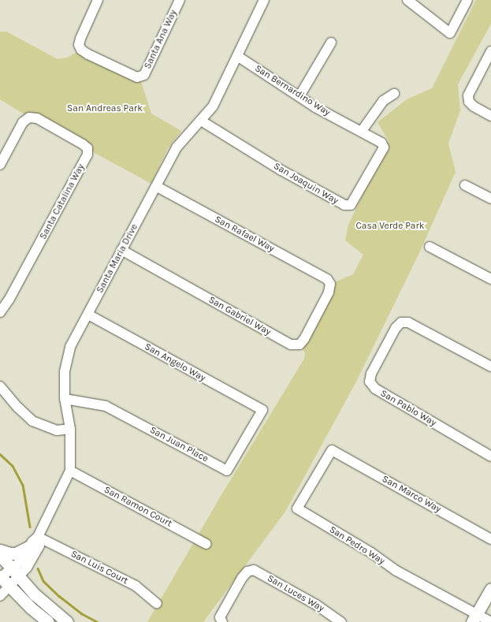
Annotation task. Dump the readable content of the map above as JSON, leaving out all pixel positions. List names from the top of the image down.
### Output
{
  "streets": {
    "street": [
      "Santa Ana Way",
      "San Bernardino Way",
      "San Joaquin Way",
      "Santa Catalina Way",
      "San Rafael Way",
      "Santa Maria Drive",
      "San Gabriel Way",
      "San Angelo Way",
      "San Pablo Way",
      "San Juan Place",
      "San Marco Way",
      "San Ramon Court",
      "San Pedro Way",
      "San Luis Court",
      "San Luces Way"
    ]
  },
  "crossings": [
    ["San Bernardino Way", "San Joaquin Way"],
    ["San Bernardino Way", "Santa Maria Drive"],
    ["San Joaquin Way", "Santa Maria Drive"],
    ["San Rafael Way", "Santa Maria Drive"],
    ["San Rafael Way", "San Gabriel Way"],
    ["Santa Maria Drive", "San Gabriel Way"],
    ["Santa Maria Drive", "San Angelo Way"],
    ["Santa Maria Drive", "San Juan Place"],
    ["Santa Maria Drive", "San Ramon Court"],
    ["Santa Maria Drive", "San Luis Court"],
    ["San Angelo Way", "San Juan Place"],
    ["San Marco Way", "San Pedro Way"]
  ],
  "parks": ["San Andreas Park", "Casa Verde Park"]
}
